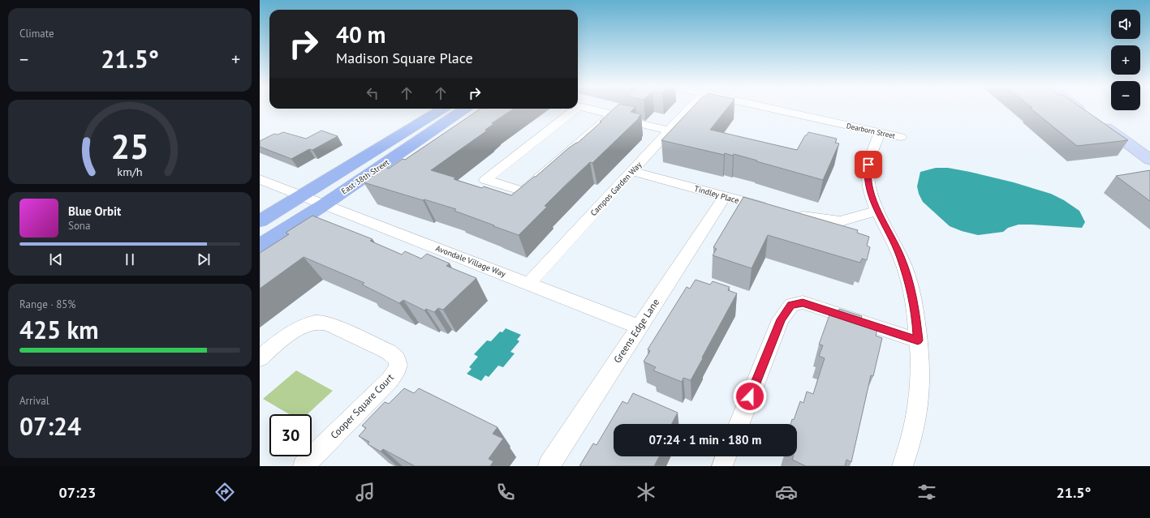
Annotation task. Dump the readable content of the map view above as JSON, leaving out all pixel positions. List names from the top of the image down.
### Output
{
  "streets": {
    "main road": ["East 38th Street"],
    "street": [
      "Dearborn Street",
      "Campos Garden Way",
      "Tindley Place",
      "Avondale Village Way",
      "Greens Edge Lane",
      "Cooper Square Court"
    ]
  },
  "crossings": [
    ["East 38th Street", "Avondale Village Way"],
    ["Campos Garden Way", "Tindley Place"],
    ["Campos Garden Way", "Avondale Village Way"],
    ["Tindley Place", "Greens Edge Lane"],
    ["Avondale Village Way", "Greens Edge Lane"]
  ],
  "page": {
    "tile": [
      "Climate",
      ["Range · 85%", "425 km"],
      ["Arrival", "07:24"]
    ],
    "map_buttons": ["+", "−"],
    "turn": ["40 m", "Madison Square Place"],
    "heat": ["−", "21.5°", "+"],
    "song": ["Blue Orbit", "Sona"],
    "limit": "30",
    "trip": "07:24 · 1 min · 180 m",
    "tabs": ["07:23", "21.5°"],
    "gauge": ["25", "km/h"]
  }
}
